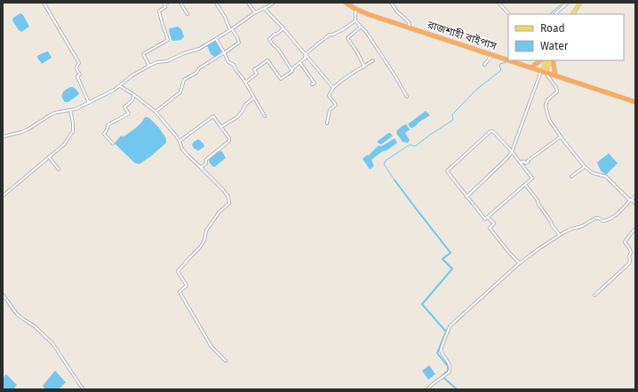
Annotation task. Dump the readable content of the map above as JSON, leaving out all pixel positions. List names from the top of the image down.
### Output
{
  "streets": {
    "highway": ["রাজশাহী বাইপাস"]
  },
  "legend": ["Road", "Water"]
}
